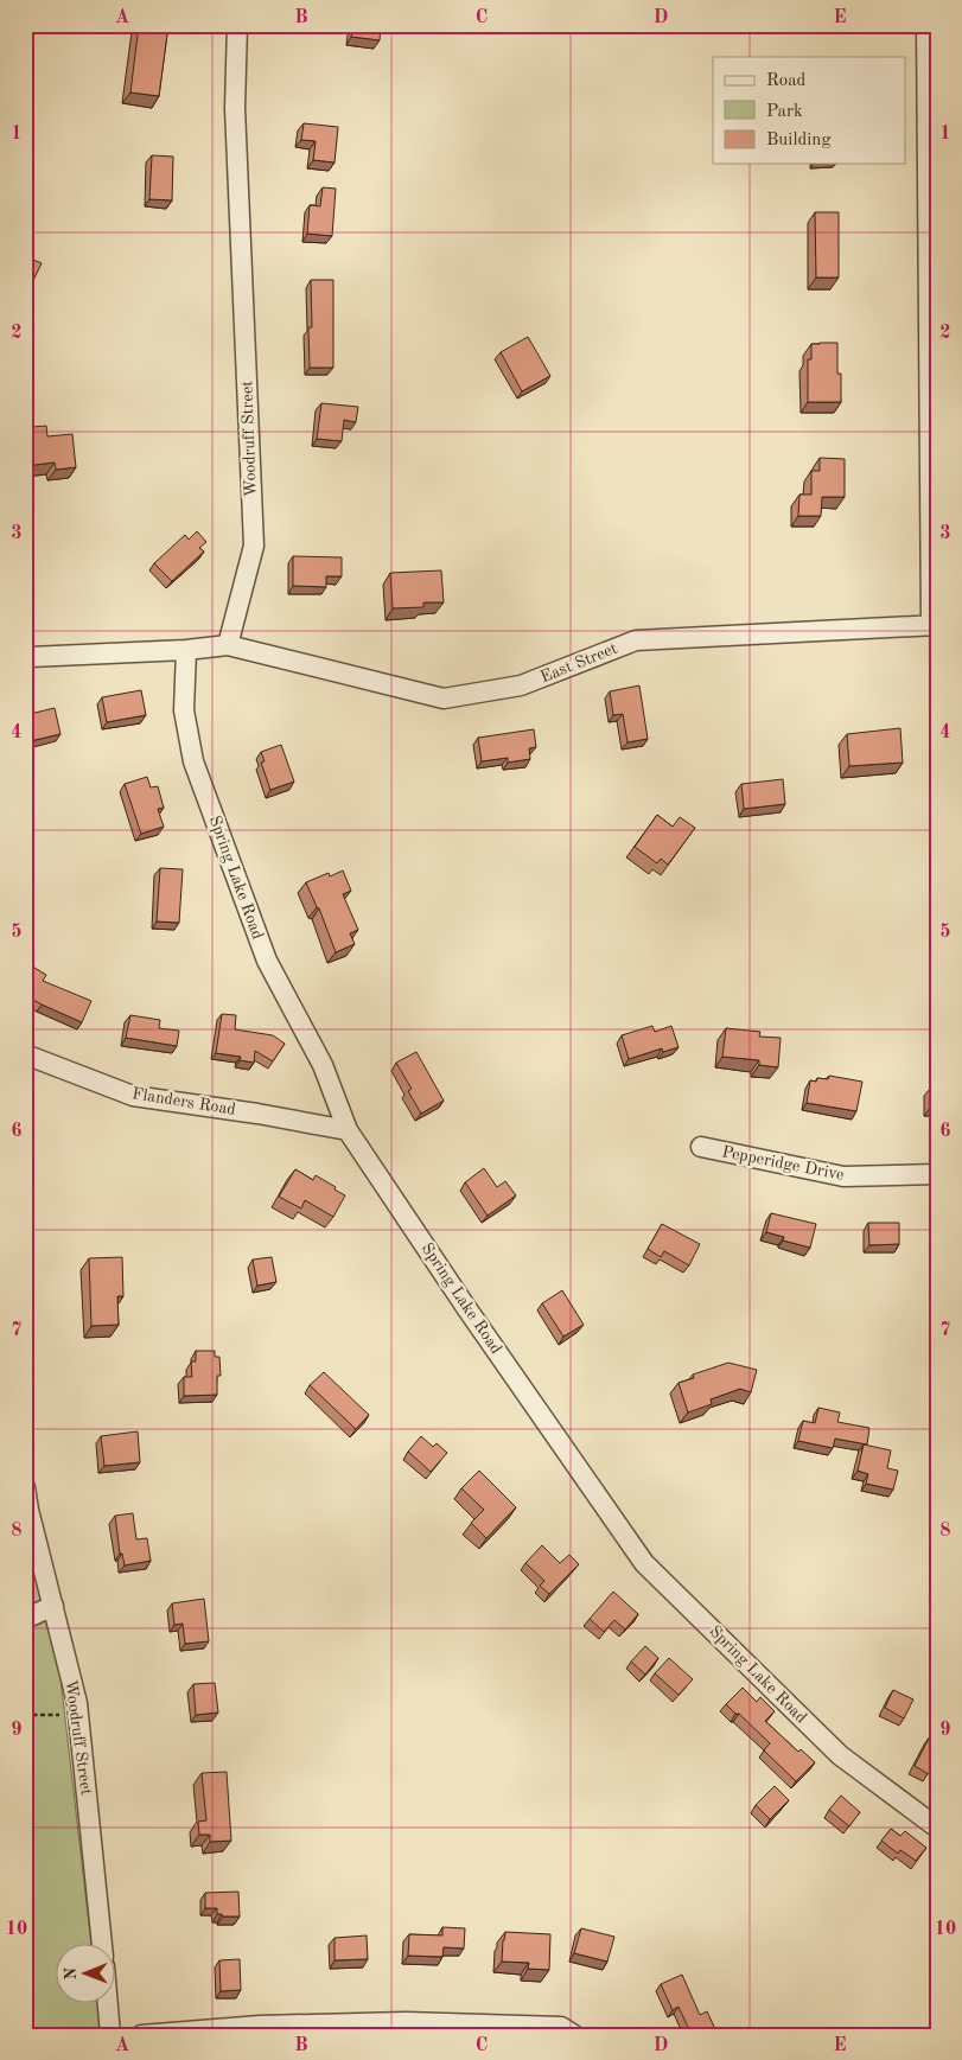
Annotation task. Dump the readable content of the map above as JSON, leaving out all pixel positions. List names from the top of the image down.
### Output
{
  "streets": {
    "street": [
      "Woodruff Street",
      "East Street",
      "Spring Lake Road",
      "Flanders Road",
      "Pepperidge Drive"
    ]
  },
  "crossings": [
    ["Woodruff Street", "East Street"],
    ["Spring Lake Road", "Flanders Road"]
  ],
  "legend": ["Road", "Park", "Building"],
  "north": "left",
  "grid": {
    "columns": [
      "A",
      "B",
      "C",
      "D",
      "E"
    ],
    "rows": [
      "1",
      "2",
      "3",
      "4",
      "5",
      "6",
      "7",
      "8",
      "9",
      "10"
    ]
  }
}
